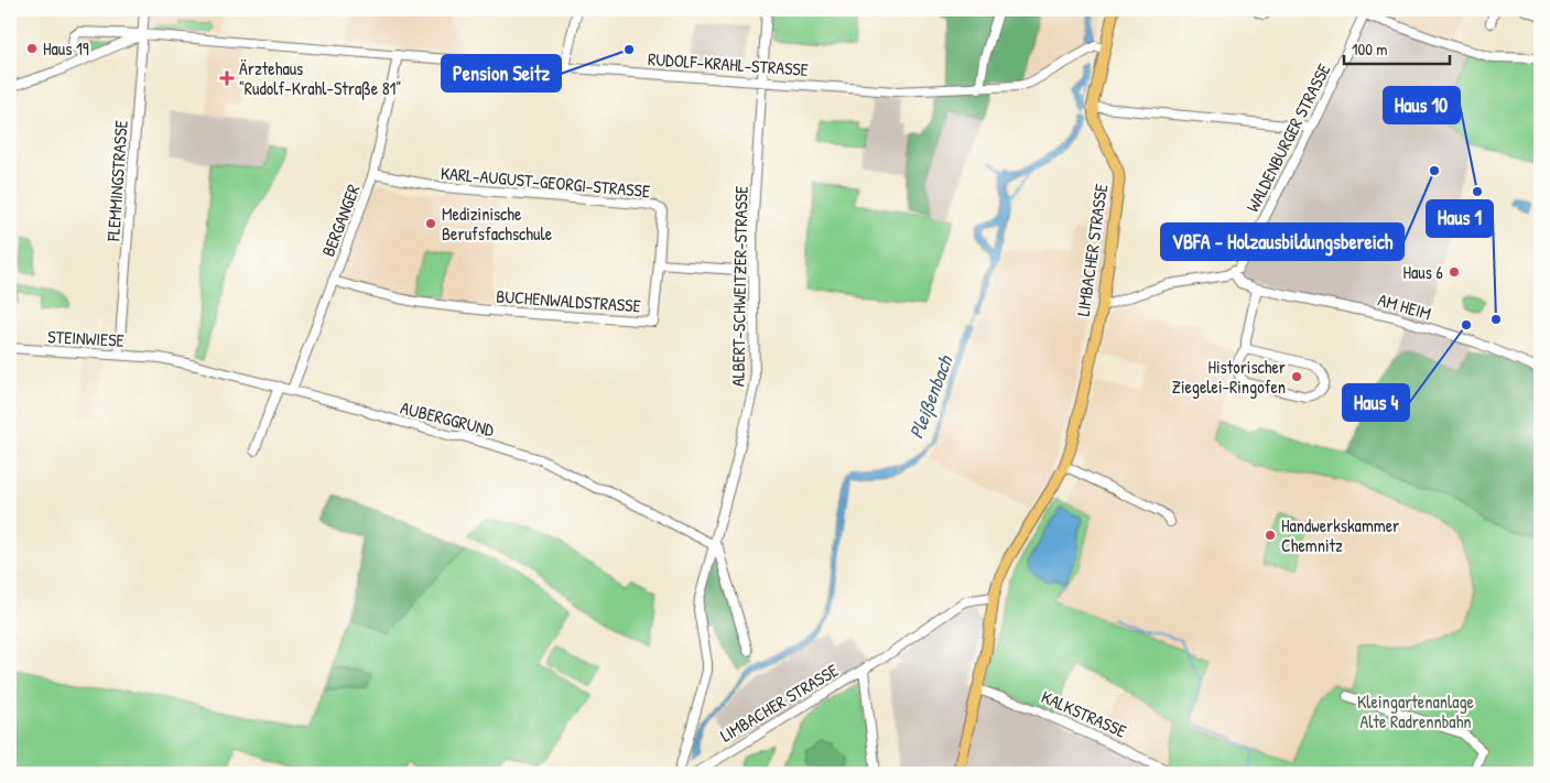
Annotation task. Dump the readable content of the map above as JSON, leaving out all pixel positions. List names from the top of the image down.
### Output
{
  "streets": {
    "main road": ["LIMBACHER STRASSE"],
    "street": [
      "RUDOLF-KRAHL-STRASSE",
      "WALDENBURGER STRASSE",
      "FLEMMINGSTRASSE",
      "KARL-AUGUST-GEORGI-STRASSE",
      "BERGANGER",
      "ALBERT-SCHWEITZER-STRASSE",
      "BUCHENWALDSTRASSE",
      "AM HEIM",
      "STEINWIESE",
      "AUBERGGRUND",
      "KALKSTRASSE"
    ]
  },
  "crossings": [
    ["RUDOLF-KRAHL-STRASSE", "FLEMMINGSTRASSE"],
    ["RUDOLF-KRAHL-STRASSE", "BERGANGER"],
    ["RUDOLF-KRAHL-STRASSE", "LIMBACHER STRASSE"],
    ["RUDOLF-KRAHL-STRASSE", "ALBERT-SCHWEITZER-STRASSE"],
    ["WALDENBURGER STRASSE", "AM HEIM"],
    ["FLEMMINGSTRASSE", "STEINWIESE"],
    ["KARL-AUGUST-GEORGI-STRASSE", "BERGANGER"],
    ["KARL-AUGUST-GEORGI-STRASSE", "BUCHENWALDSTRASSE"],
    ["BERGANGER", "BUCHENWALDSTRASSE"],
    ["BERGANGER", "AUBERGGRUND"],
    ["LIMBACHER STRASSE", "ALBERT-SCHWEITZER-STRASSE"],
    ["LIMBACHER STRASSE", "AUBERGGRUND"],
    ["ALBERT-SCHWEITZER-STRASSE", "AUBERGGRUND"],
    ["STEINWIESE", "AUBERGGRUND"]
  ],
  "water": ["Pleißenbach"],
  "parks": ["Kleingartenanlage Alte Radrennbahn"],
  "places": {
    "other": [
      "Haus 19",
      "Pension Seitz",
      "VBFA - Holzausbildungsbereich",
      "Haus 10",
      "Medizinische Berufsfachschule",
      "Haus 6",
      "Haus 1",
      "Haus 4",
      "Historischer Ziegelei-Ringofen",
      "Handwerkskammer Chemnitz"
    ],
    "health": ["Ärztehaus \"Rudolf-Krahl-Straße 81\""]
  },
  "scale_bar": "100 m"
}
